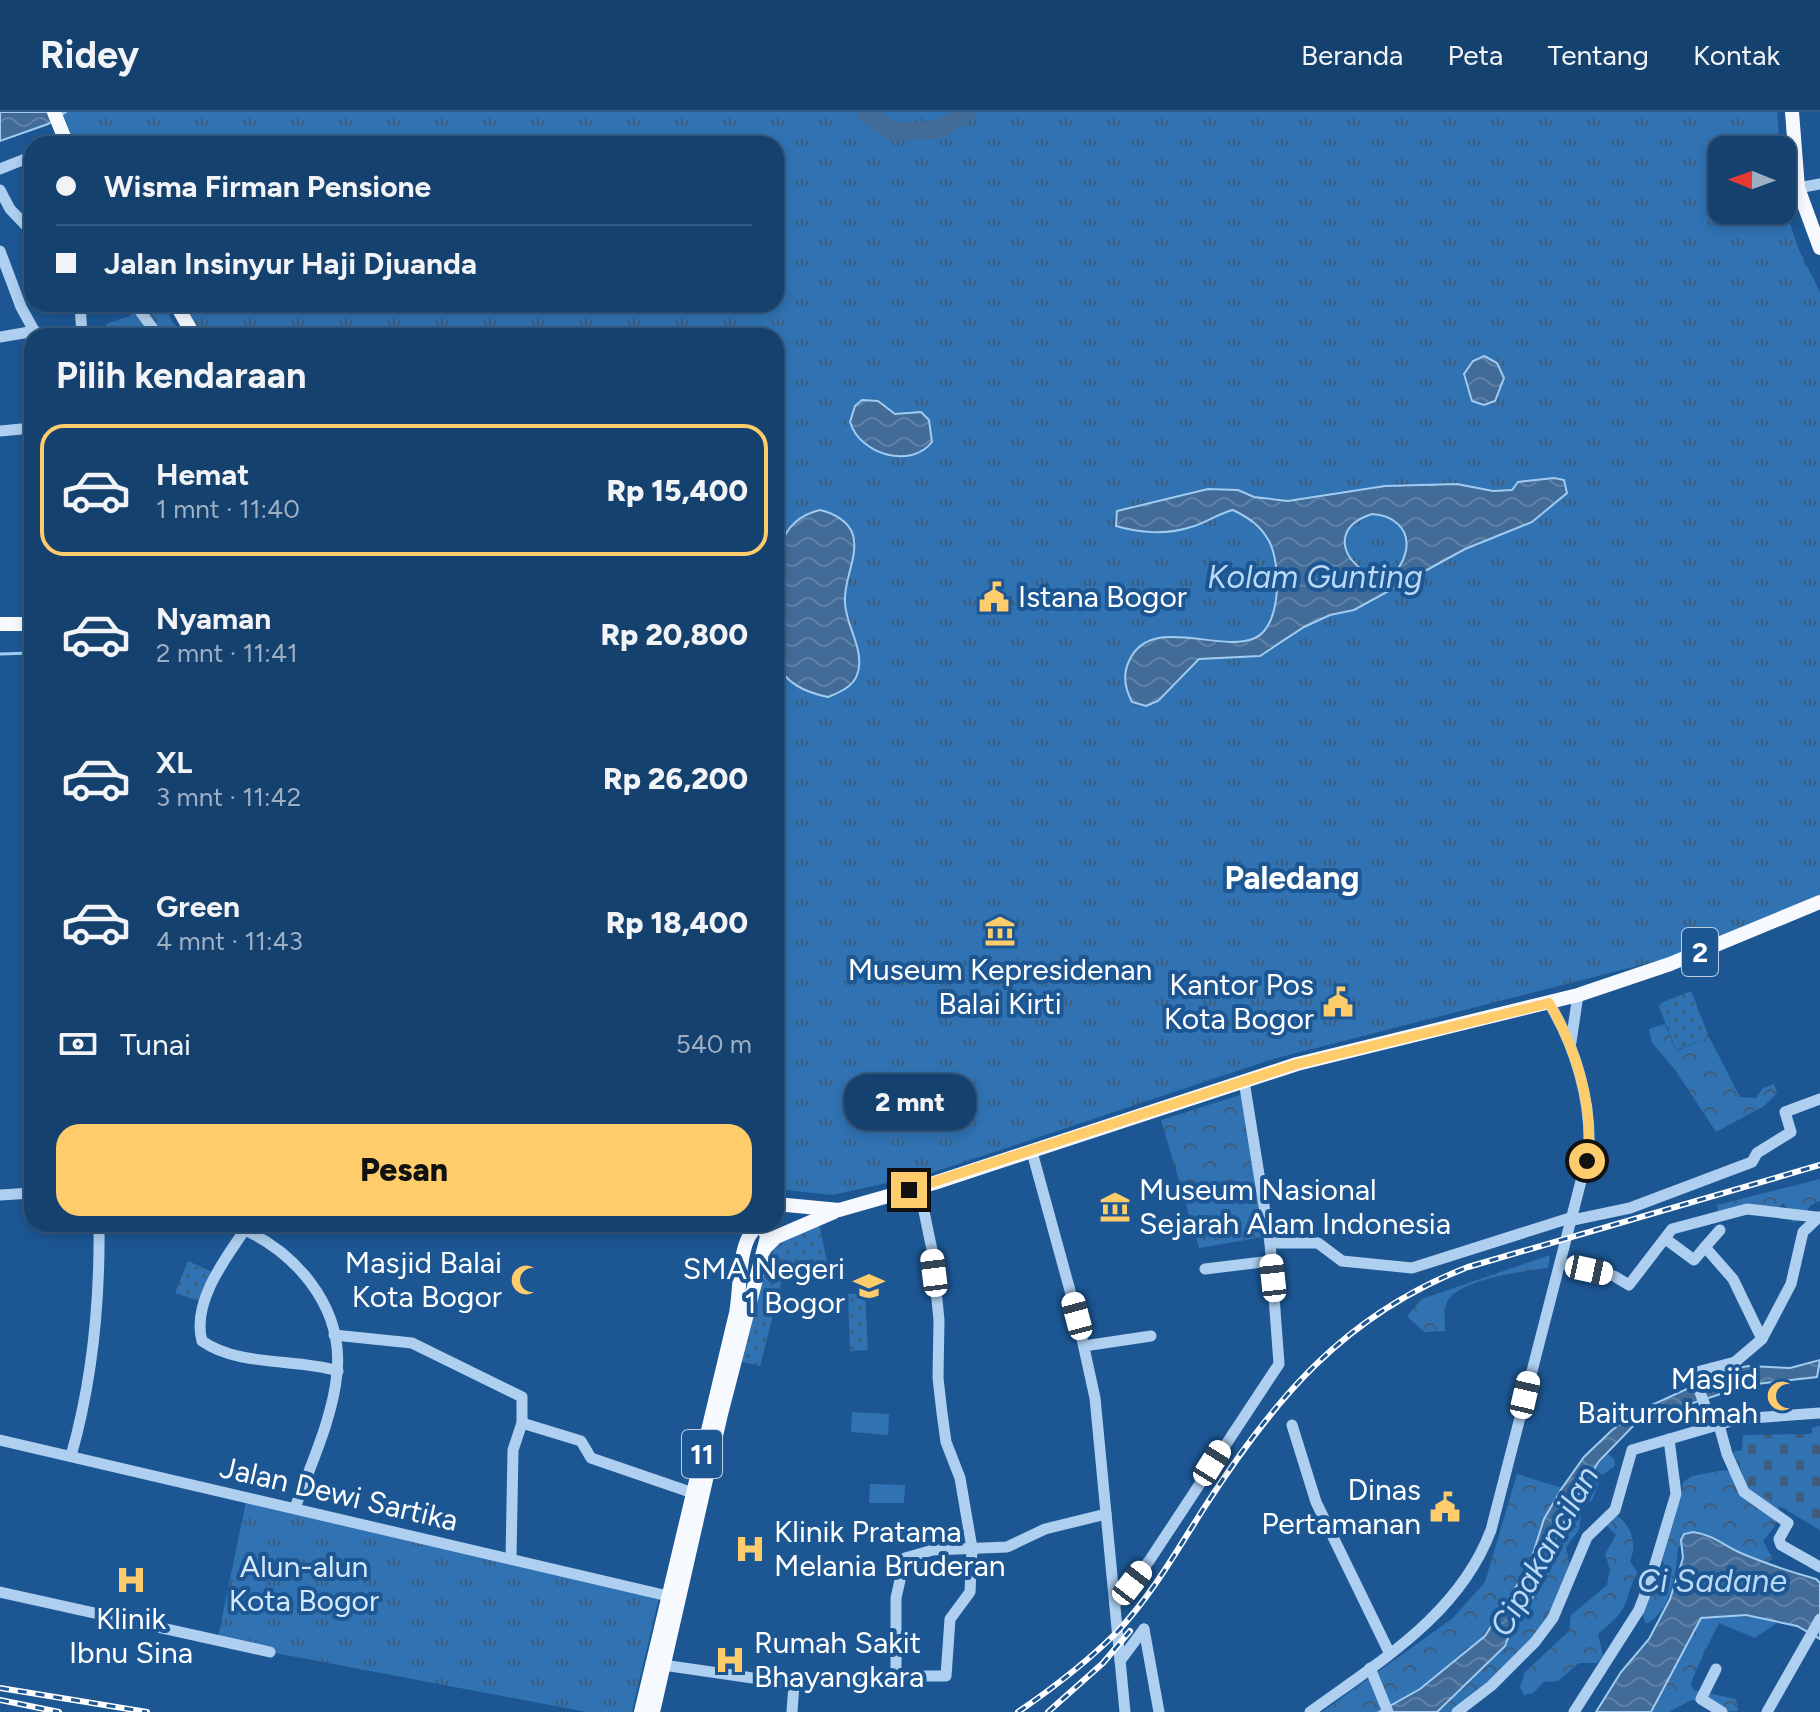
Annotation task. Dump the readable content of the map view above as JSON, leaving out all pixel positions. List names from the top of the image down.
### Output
{
  "streets": {
    "main road": ["2", "11"],
    "street": ["Jalan Dewi Sartika"]
  },
  "crossings": [
    ["11", "Jalan Dewi Sartika"]
  ],
  "districts": ["Paledang"],
  "water": ["Kolam Gunting", "Cipakancilan", "Ci Sadane"],
  "parks": ["Alun-alun Kota Bogor"],
  "places": {
    "public building": ["Istana Bogor", "Kantor Pos Kota Bogor", "Dinas Pertamanan"],
    "museum": ["Museum Kepresidenan Balai Kirti", "Museum Nasional Sejarah Alam Indonesia"],
    "mosque": ["Masjid Balai Kota Bogor", "Masjid Baiturrohmah"],
    "school or university": ["SMA Negeri 1 Bogor"],
    "hospital": ["Klinik Pratama Melania Bruderan", "Klinik Ibnu Sina", "Rumah Sakit Bhayangkara"]
  },
  "north": "left",
  "page": {
    "header": "Ridey",
    "nav": [
      "Beranda",
      "Peta",
      "Tentang",
      "Kontak"
    ],
    "banner": ["Wisma Firman Pensione", "Jalan Insinyur Haji Djuanda"],
    "heading": "Pilih kendaraan",
    "list": [
      {
        "name": "Hemat",
        "note": "1 mnt · 11:40",
        "value": "Rp 15,400"
      },
      {
        "name": "Nyaman",
        "note": "2 mnt · 11:41",
        "value": "Rp 20,800"
      },
      {
        "name": "XL",
        "note": "3 mnt · 11:42",
        "value": "Rp 26,200"
      },
      {
        "name": "Green",
        "note": "4 mnt · 11:43",
        "value": "Rp 18,400"
      }
    ],
    "pay": ["Tunai", "540 m"],
    "bubble": "2 mnt",
    "buttons": "Pesan"
  }
}
